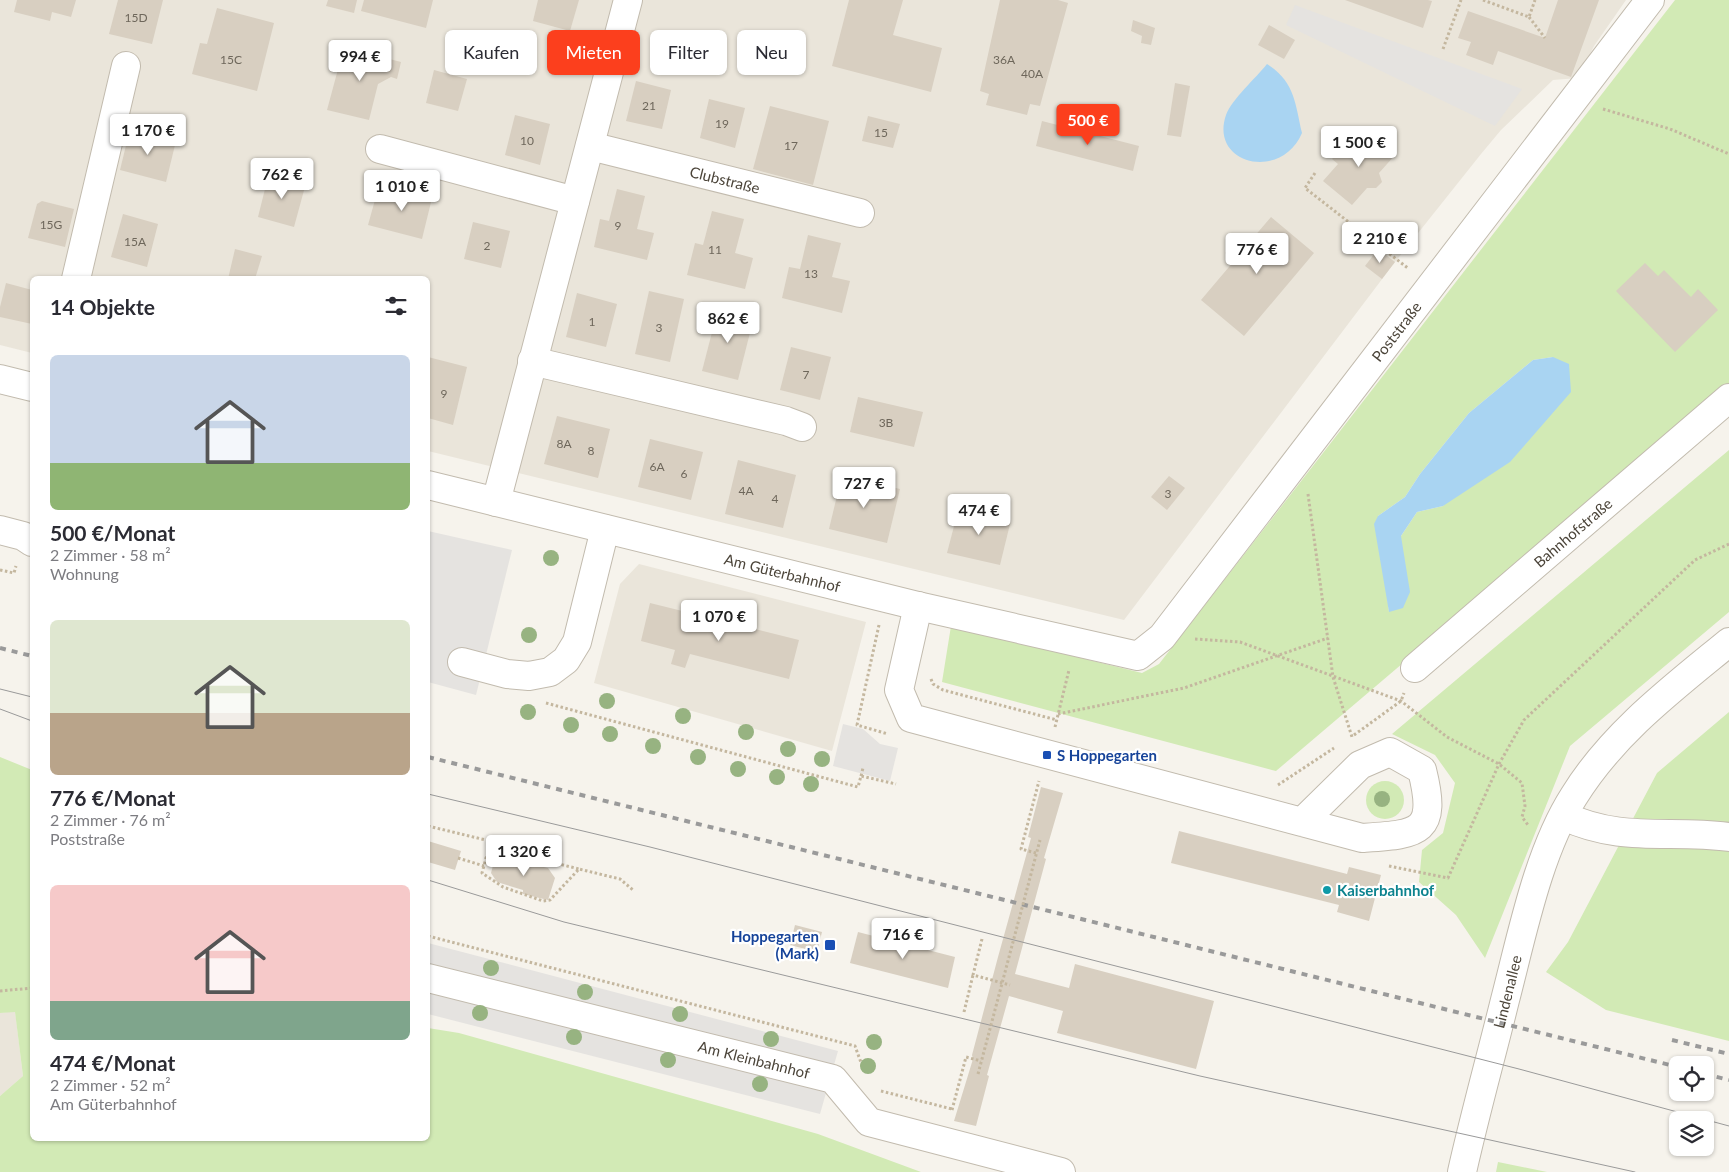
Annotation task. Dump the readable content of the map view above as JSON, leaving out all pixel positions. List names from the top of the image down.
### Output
{
  "streets": {
    "street": [
      "Clubstraße",
      "Poststraße",
      "Bahnhofstraße",
      "Am Güterbahnhof",
      "Lindenallee",
      "Am Kleinbahnhof"
    ]
  },
  "crossings": [
    ["Poststraße", "Am Güterbahnhof"]
  ],
  "places": {
    "transit": ["S Hoppegarten", "Hoppegarten (Mark)"],
    "other": ["Kaiserbahnhof"]
  },
  "house_numbers": [
    "15D",
    "15C",
    "36A",
    "40A",
    "21",
    "19",
    "15",
    "10",
    "17",
    "15G",
    "9",
    "15A",
    "2",
    "11",
    "13",
    "1",
    "3",
    "7",
    "9",
    "3B",
    "8A",
    "8",
    "6A",
    "6",
    "4A",
    "3",
    "4"
  ],
  "page": {
    "chip": [
      "Kaufen",
      "Mieten",
      "Filter",
      "Neu"
    ],
    "price": [
      "994 €",
      "500 €",
      "1 170 €",
      "1 500 €",
      "762 €",
      "1 010 €",
      "2 210 €",
      "776 €",
      "862 €",
      "727 €",
      "474 €",
      "1 070 €",
      "1 320 €",
      "716 €"
    ],
    "heading": "14 Objekte",
    "list": [
      {
        "name": "500 €/Monat",
        "note": "2 Zimmer · 58 m² · Wohnung"
      },
      {
        "name": "776 €/Monat",
        "note": "2 Zimmer · 76 m² · Poststraße"
      },
      {
        "name": "474 €/Monat",
        "note": "2 Zimmer · 52 m² · Am Güterbahnhof"
      }
    ]
  }
}
